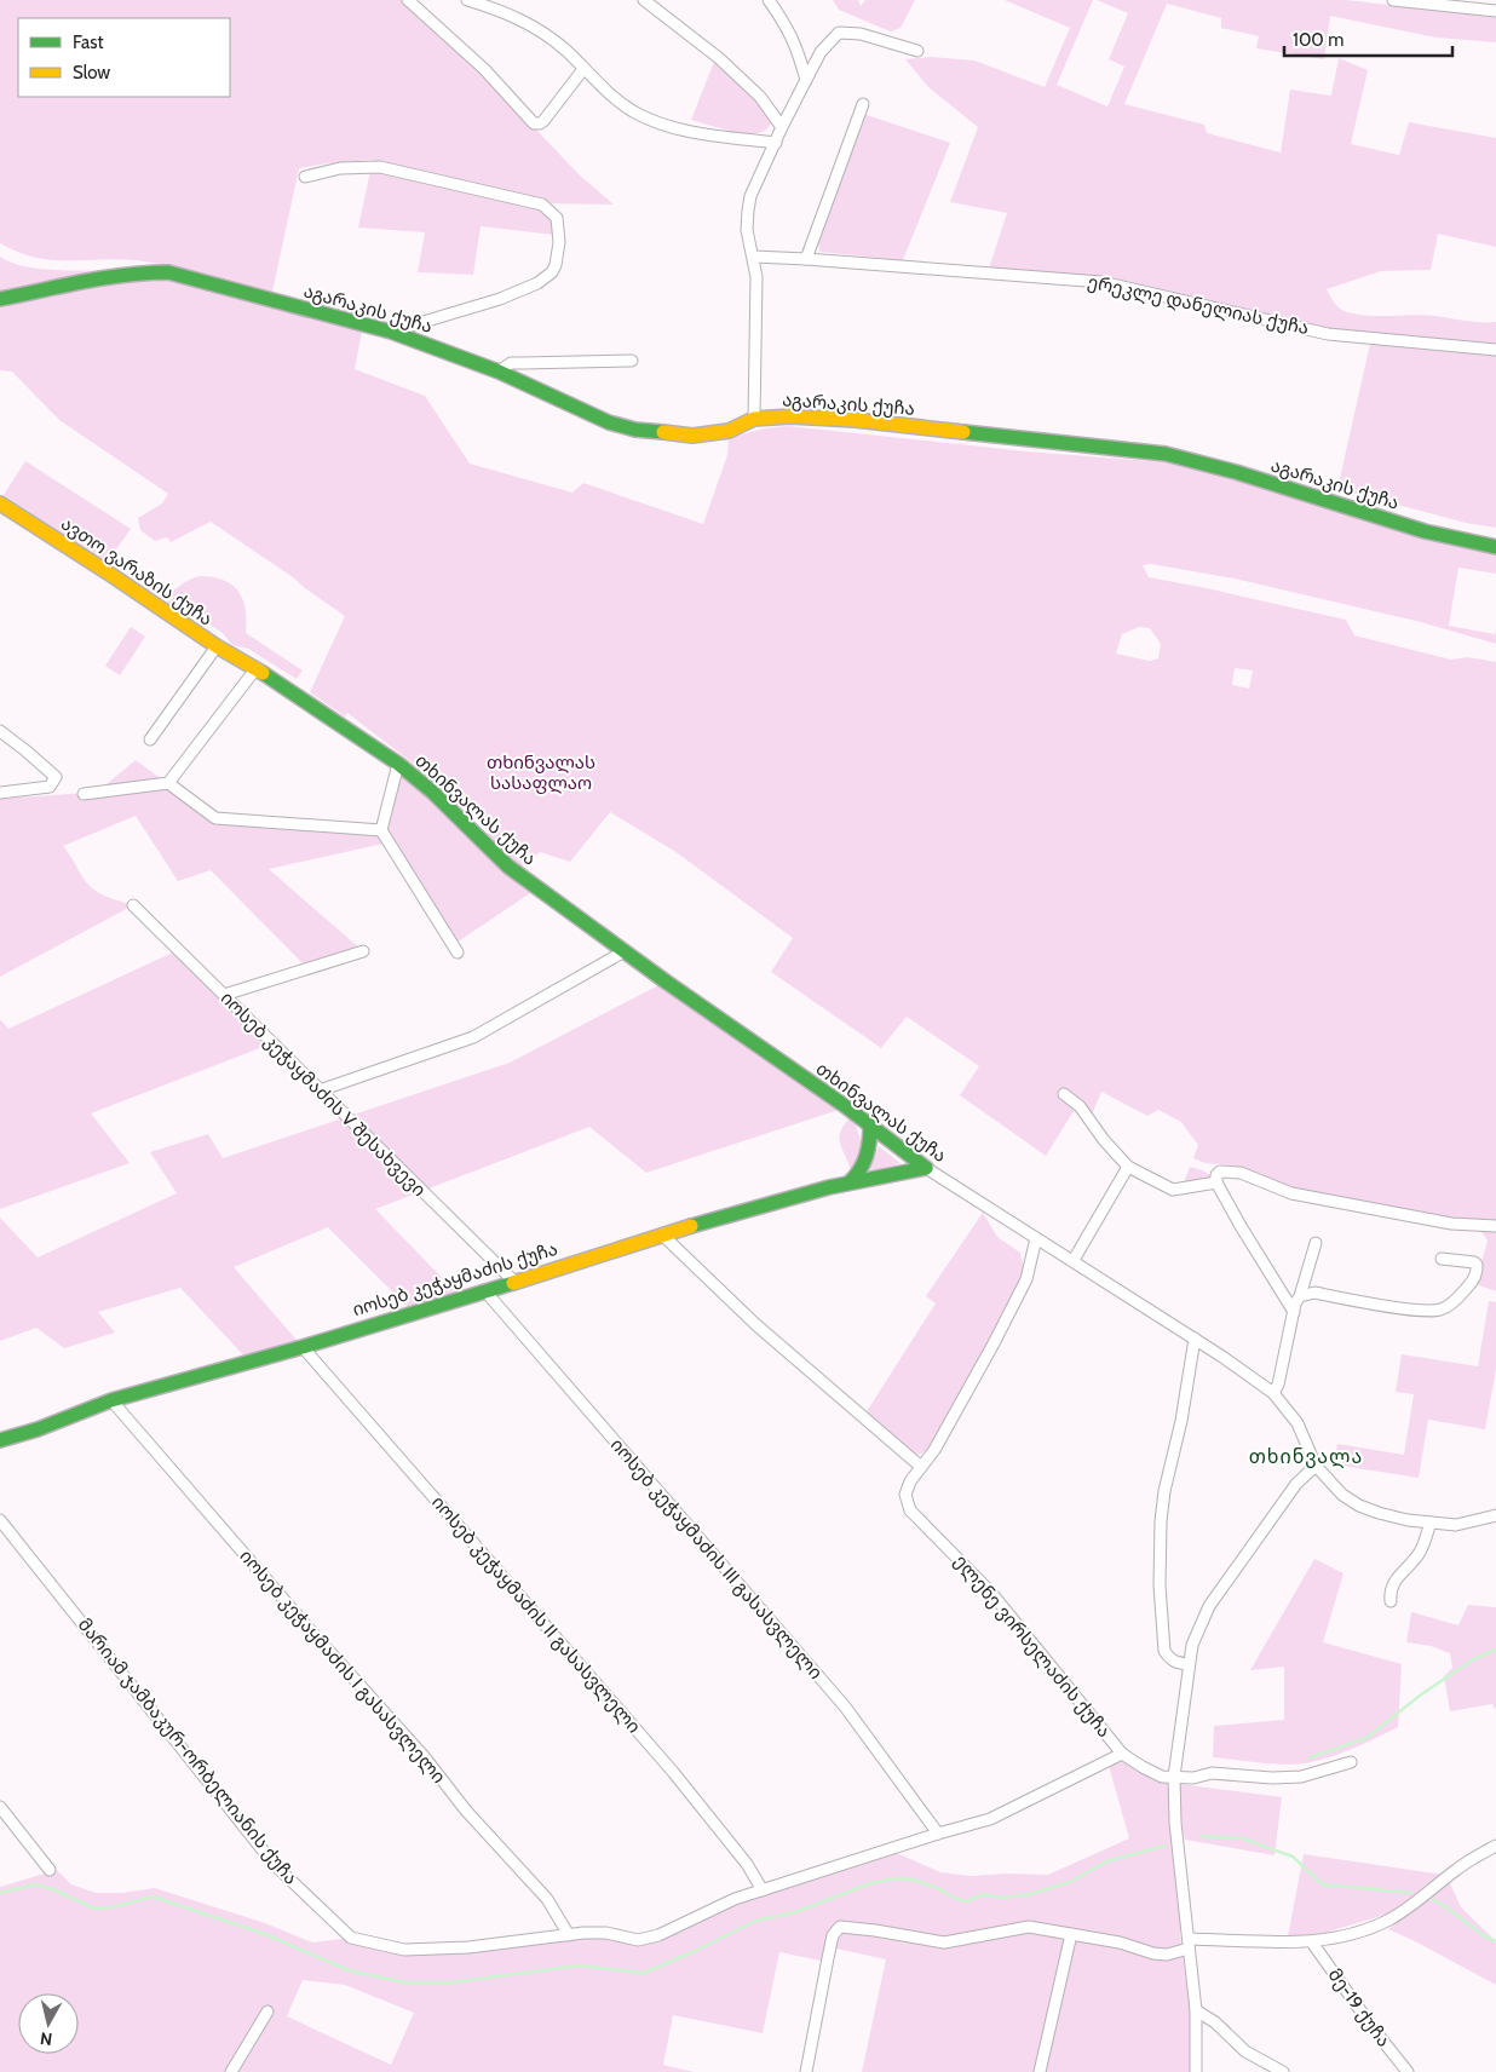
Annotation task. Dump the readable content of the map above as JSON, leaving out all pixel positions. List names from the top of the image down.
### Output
{
  "streets": {
    "street": [
      "ერეკლე დანელიას ქუჩა",
      "აგარაკის ქუჩა",
      "ავთო ვარაზის ქუჩა",
      "თხინვალას ქუჩა",
      "იოსებ კეჭაყმაძის V შესახვევი",
      "იოსებ კეჭაყმაძის ქუჩა",
      "იოსებ კეჭაყმაძის III გასასვლელი",
      "იოსებ კეჭაყმაძის II გასასვლელი",
      "ელენე ვირსელაძის ქუჩა",
      "იოსებ კეჭაყმაძის I გასასვლელი",
      "მარიამ ჯამბაკურ-ორბელიანის ქუჩა",
      "მე-19 ქუჩა"
    ]
  },
  "crossings": [
    ["ავთო ვარაზის ქუჩა", "თხინვალას ქუჩა"],
    ["თხინვალას ქუჩა", "იოსებ კეჭაყმაძის ქუჩა"],
    ["თხინვალას ქუჩა", "ელენე ვირსელაძის ქუჩა"],
    ["იოსებ კეჭაყმაძის V შესახვევი", "იოსებ კეჭაყმაძის ქუჩა"],
    ["იოსებ კეჭაყმაძის ქუჩა", "იოსებ კეჭაყმაძის III გასასვლელი"],
    ["იოსებ კეჭაყმაძის ქუჩა", "იოსებ კეჭაყმაძის II გასასვლელი"],
    ["იოსებ კეჭაყმაძის ქუჩა", "იოსებ კეჭაყმაძის I გასასვლელი"],
    ["იოსებ კეჭაყმაძის III გასასვლელი", "მარიამ ჯამბაკურ-ორბელიანის ქუჩა"],
    ["იოსებ კეჭაყმაძის II გასასვლელი", "მარიამ ჯამბაკურ-ორბელიანის ქუჩა"],
    ["ელენე ვირსელაძის ქუჩა", "მარიამ ჯამბაკურ-ორბელიანის ქუჩა"],
    ["იოსებ კეჭაყმაძის I გასასვლელი", "მარიამ ჯამბაკურ-ორბელიანის ქუჩა"]
  ],
  "districts": ["თხინვალა"],
  "parks": ["თხინვალას სასაფლაო"],
  "legend": ["Fast", "Slow"],
  "scale_bar": "100 m",
  "north": "bottom"
}
